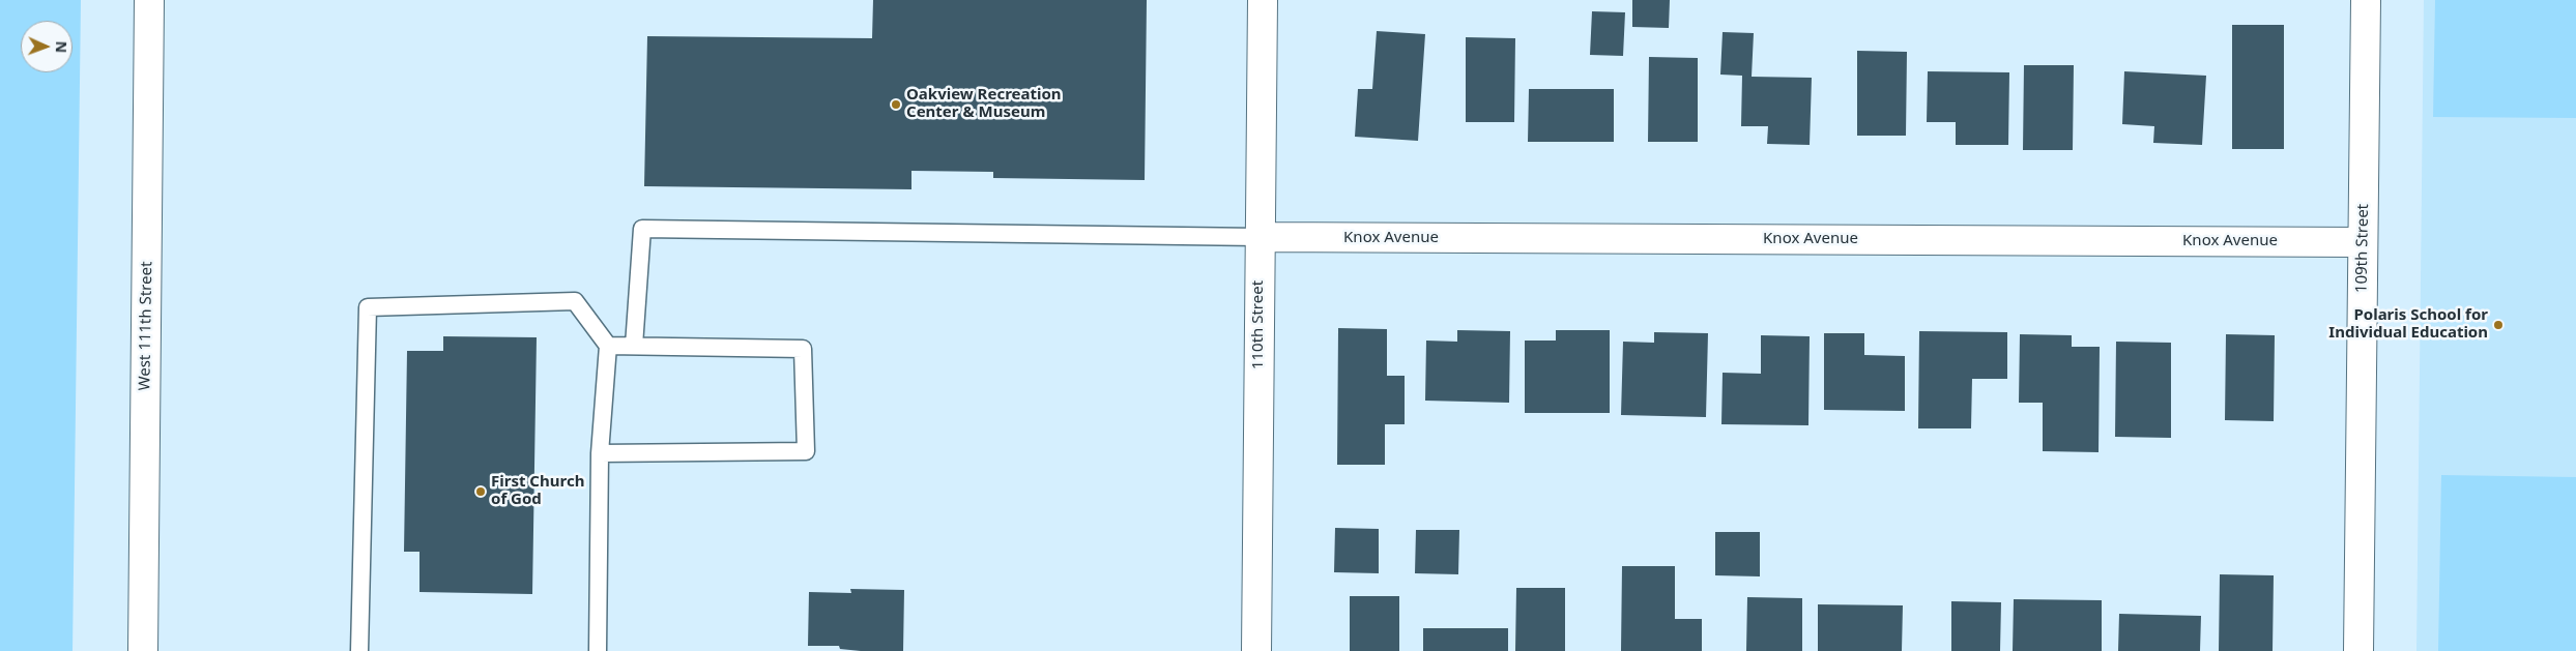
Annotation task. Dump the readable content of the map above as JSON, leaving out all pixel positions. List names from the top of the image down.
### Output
{
  "streets": {
    "street": [
      "Knox Avenue",
      "109th Street",
      "110th Street",
      "West 111th Street"
    ]
  },
  "crossings": [
    ["Knox Avenue", "109th Street"],
    ["Knox Avenue", "110th Street"]
  ],
  "places": ["Oakview Recreation Center & Museum", "Polaris School for Individual Education", "First Church of God"],
  "north": "right"
}
